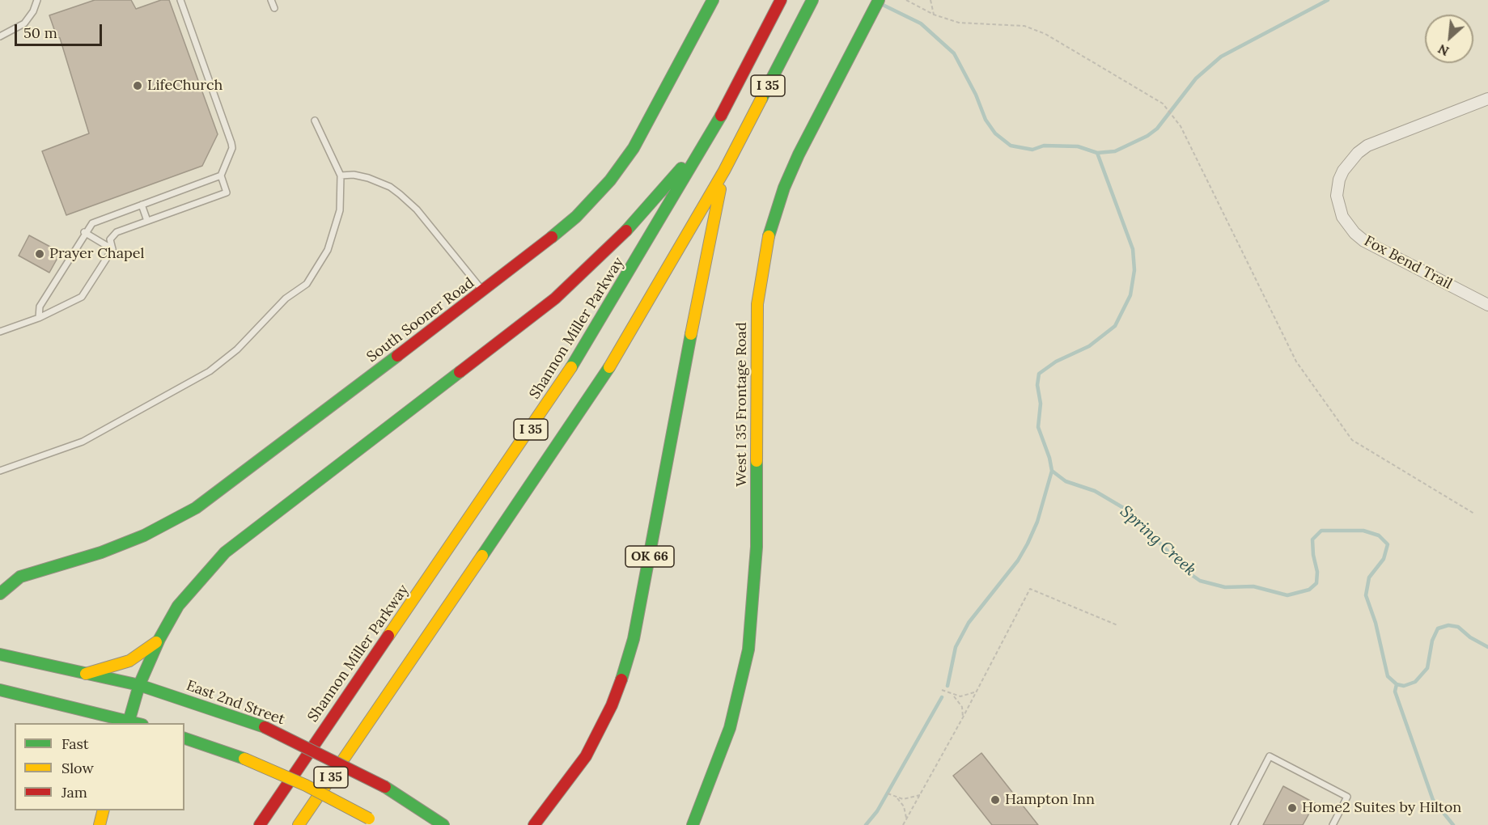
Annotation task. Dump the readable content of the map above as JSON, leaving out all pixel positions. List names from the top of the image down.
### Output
{
  "streets": {
    "main road": [
      "I 35",
      "South Sooner Road",
      "Shannon Miller Parkway",
      "West I 35 Frontage Road",
      "OK 66",
      "East 2nd Street"
    ],
    "street": ["Fox Bend Trail"]
  },
  "crossings": [
    ["I 35", "OK 66"]
  ],
  "water": ["Spring Creek"],
  "places": [
    "LifeChurch",
    "Prayer Chapel",
    "Hampton Inn",
    "Home2 Suites by Hilton"
  ],
  "legend": ["Fast", "Slow", "Jam"],
  "scale_bar": "50 m",
  "north": "bottom left"
}
